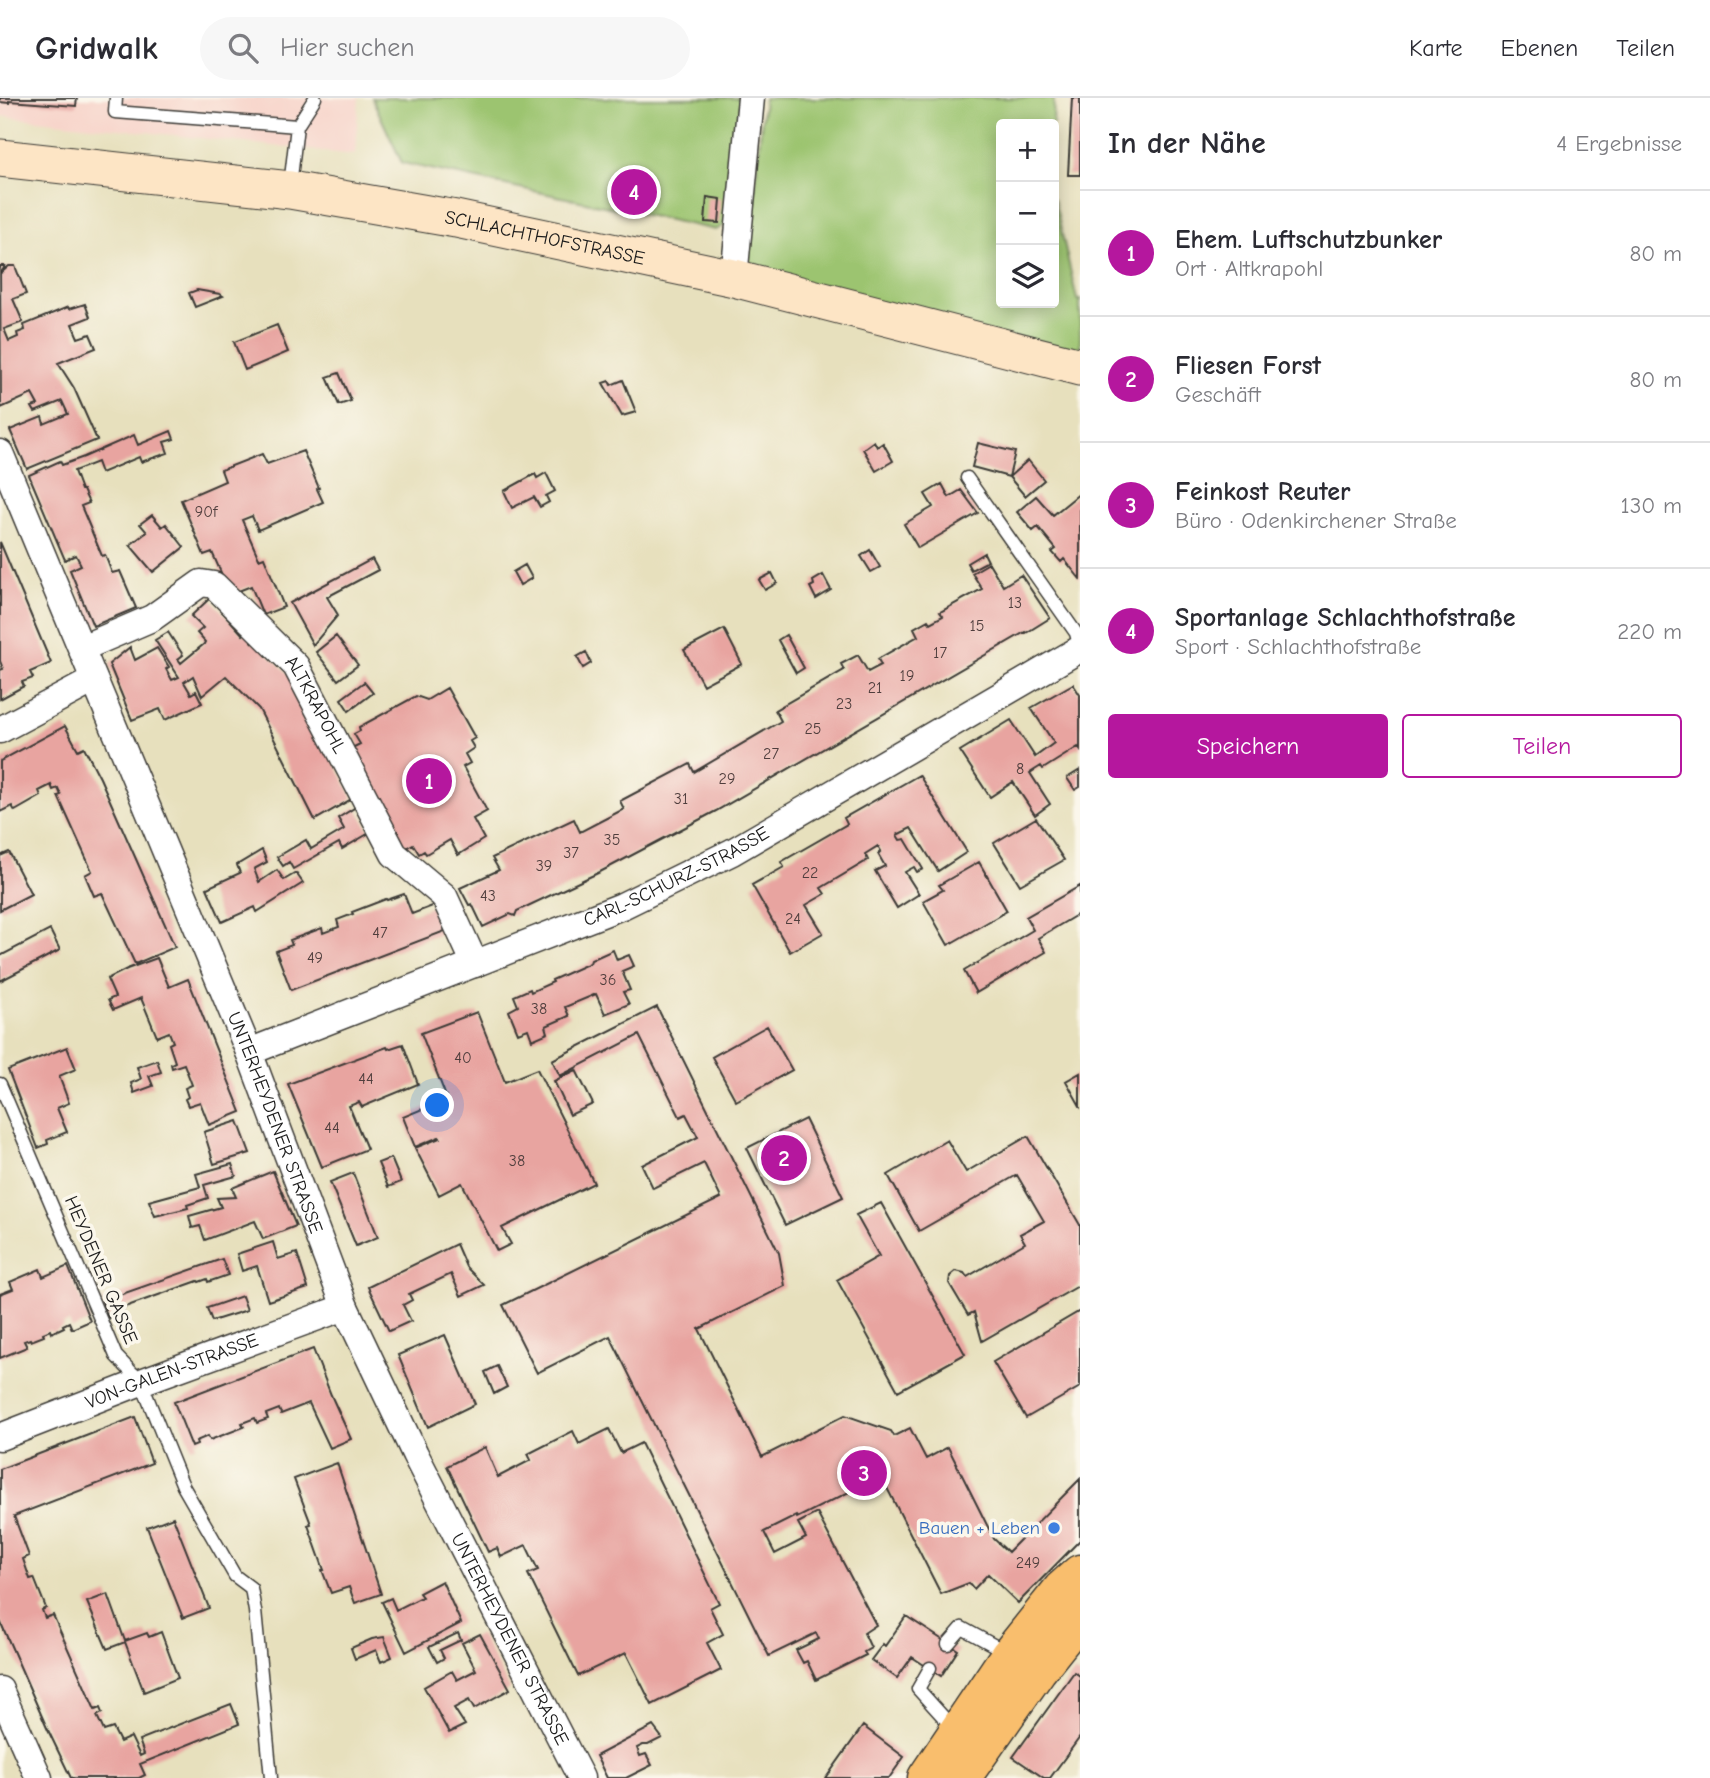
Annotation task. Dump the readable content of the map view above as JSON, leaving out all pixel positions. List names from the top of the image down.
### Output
{
  "streets": {
    "main road": ["SCHLACHTHOFSTRASSE"],
    "street": [
      "ALTKRAPOHL",
      "CARL-SCHURZ-STRASSE",
      "UNTERHEYDENER STRASSE",
      "VON-GALEN-STRASSE"
    ],
    "lane": ["HEYDENER GASSE"]
  },
  "crossings": [
    ["ALTKRAPOHL", "CARL-SCHURZ-STRASSE"],
    ["ALTKRAPOHL", "UNTERHEYDENER STRASSE"],
    ["CARL-SCHURZ-STRASSE", "UNTERHEYDENER STRASSE"],
    ["UNTERHEYDENER STRASSE", "VON-GALEN-STRASSE"],
    ["HEYDENER GASSE", "VON-GALEN-STRASSE"]
  ],
  "places": ["Bauen + Leben"],
  "house_numbers": [
    "90f",
    "13",
    "15",
    "17",
    "19",
    "21",
    "23",
    "25",
    "27",
    "8",
    "29",
    "31",
    "35",
    "37",
    "39",
    "22",
    "43",
    "24",
    "47",
    "49",
    "36",
    "38",
    "40",
    "44",
    "44",
    "38",
    "249"
  ],
  "page": {
    "header": "Gridwalk",
    "search": "Hier suchen",
    "nav": ["Karte", "Ebenen", "Teilen"],
    "heading": ["In der Nähe", "4 Ergebnisse"],
    "map_buttons": ["+", "−"],
    "pins": [
      "4",
      "1",
      "2",
      "3"
    ],
    "list": [
      {
        "mark": "1",
        "name": "Ehem. Luftschutzbunker",
        "note": "Ort · Altkrapohl",
        "value": "80 m"
      },
      {
        "mark": "2",
        "name": "Fliesen Forst",
        "note": "Geschäft",
        "value": "80 m"
      },
      {
        "mark": "3",
        "name": "Feinkost Reuter",
        "note": "Büro · Odenkirchener Straße",
        "value": "130 m"
      },
      {
        "mark": "4",
        "name": "Sportanlage Schlachthofstraße",
        "note": "Sport · Schlachthofstraße",
        "value": "220 m"
      }
    ],
    "buttons": ["Speichern", "Teilen"]
  }
}
